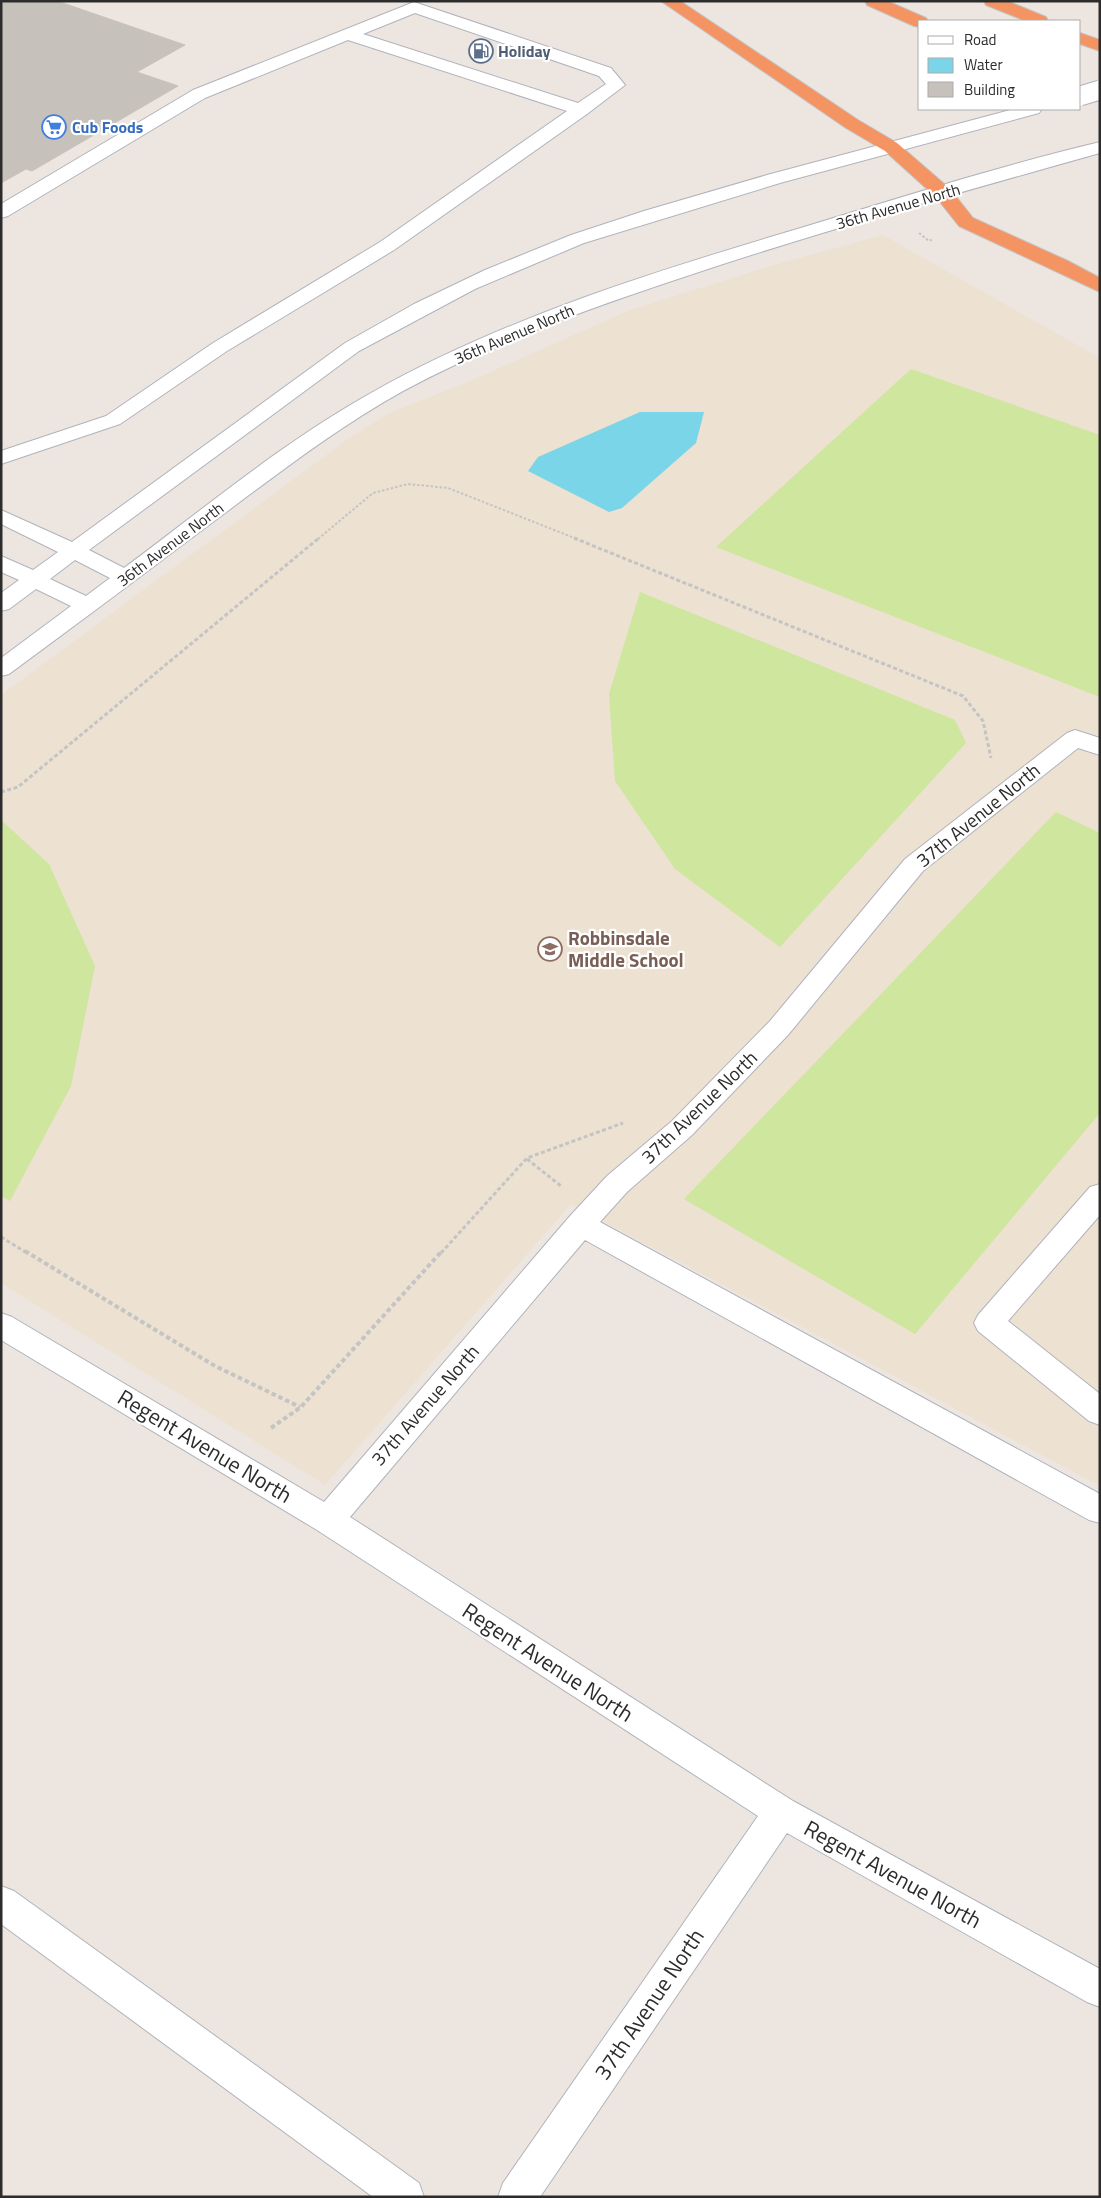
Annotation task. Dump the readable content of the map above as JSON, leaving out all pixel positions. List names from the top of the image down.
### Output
{
  "streets": {
    "street": ["36th Avenue North", "37th Avenue North", "Regent Avenue North"]
  },
  "crossings": [
    ["37th Avenue North", "Regent Avenue North"]
  ],
  "places": {
    "fuel station": ["Holiday"],
    "supermarket": ["Cub Foods"],
    "school or university": ["Robbinsdale Middle School"]
  },
  "legend": ["Road", "Water", "Building"]
}
